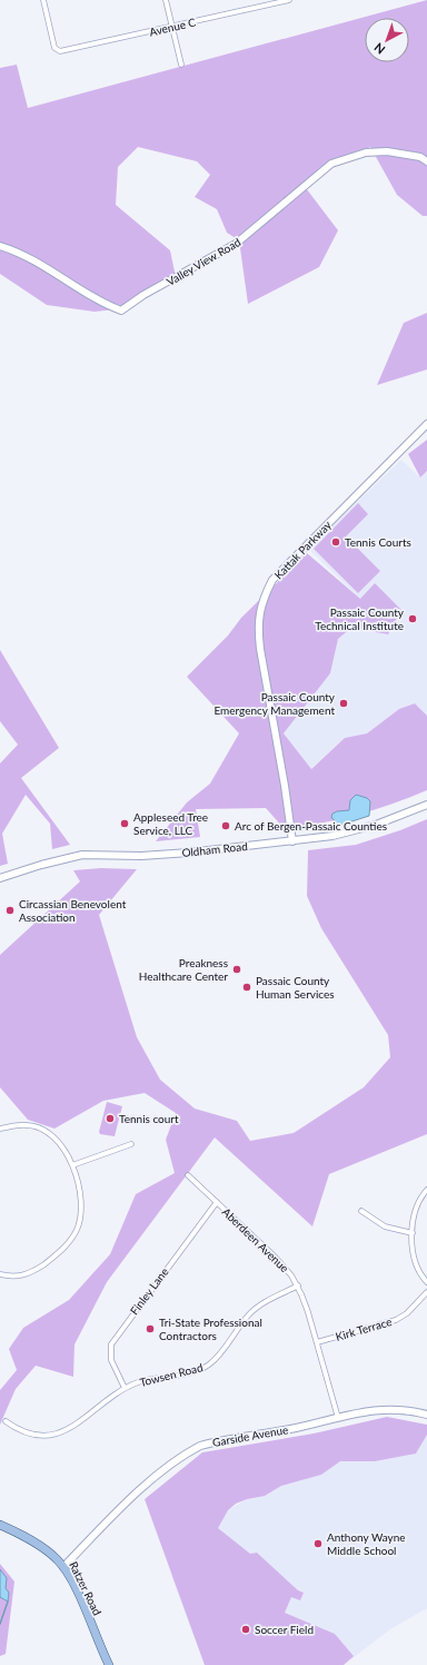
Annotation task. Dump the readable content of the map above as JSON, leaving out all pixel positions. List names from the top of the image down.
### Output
{
  "streets": {
    "main road": ["Ratzer Road"],
    "street": [
      "Avenue C",
      "Valley View Road",
      "Kattak Parkway",
      "Oldham Road",
      "Aberdeen Avenue",
      "Finley Lane",
      "Kirk Terrace",
      "Towsen Road",
      "Garside Avenue"
    ]
  },
  "crossings": [
    ["Kattak Parkway", "Oldham Road"],
    ["Aberdeen Avenue", "Finley Lane"],
    ["Aberdeen Avenue", "Kirk Terrace"],
    ["Aberdeen Avenue", "Towsen Road"],
    ["Aberdeen Avenue", "Garside Avenue"],
    ["Finley Lane", "Towsen Road"],
    ["Garside Avenue", "Ratzer Road"]
  ],
  "places": [
    "Tennis Courts",
    "Passaic County Technical Institute",
    "Passaic County Emergency Management",
    "Appleseed Tree Service, LLC",
    "Arc of Bergen-Passaic Counties",
    "Circassian Benevolent Association",
    "Preakness Healthcare Center",
    "Passaic County Human Services",
    "Tennis court",
    "Tri-State Professional Contractors",
    "Anthony Wayne Middle School",
    "Soccer Field"
  ],
  "north": "bottom left"
}
